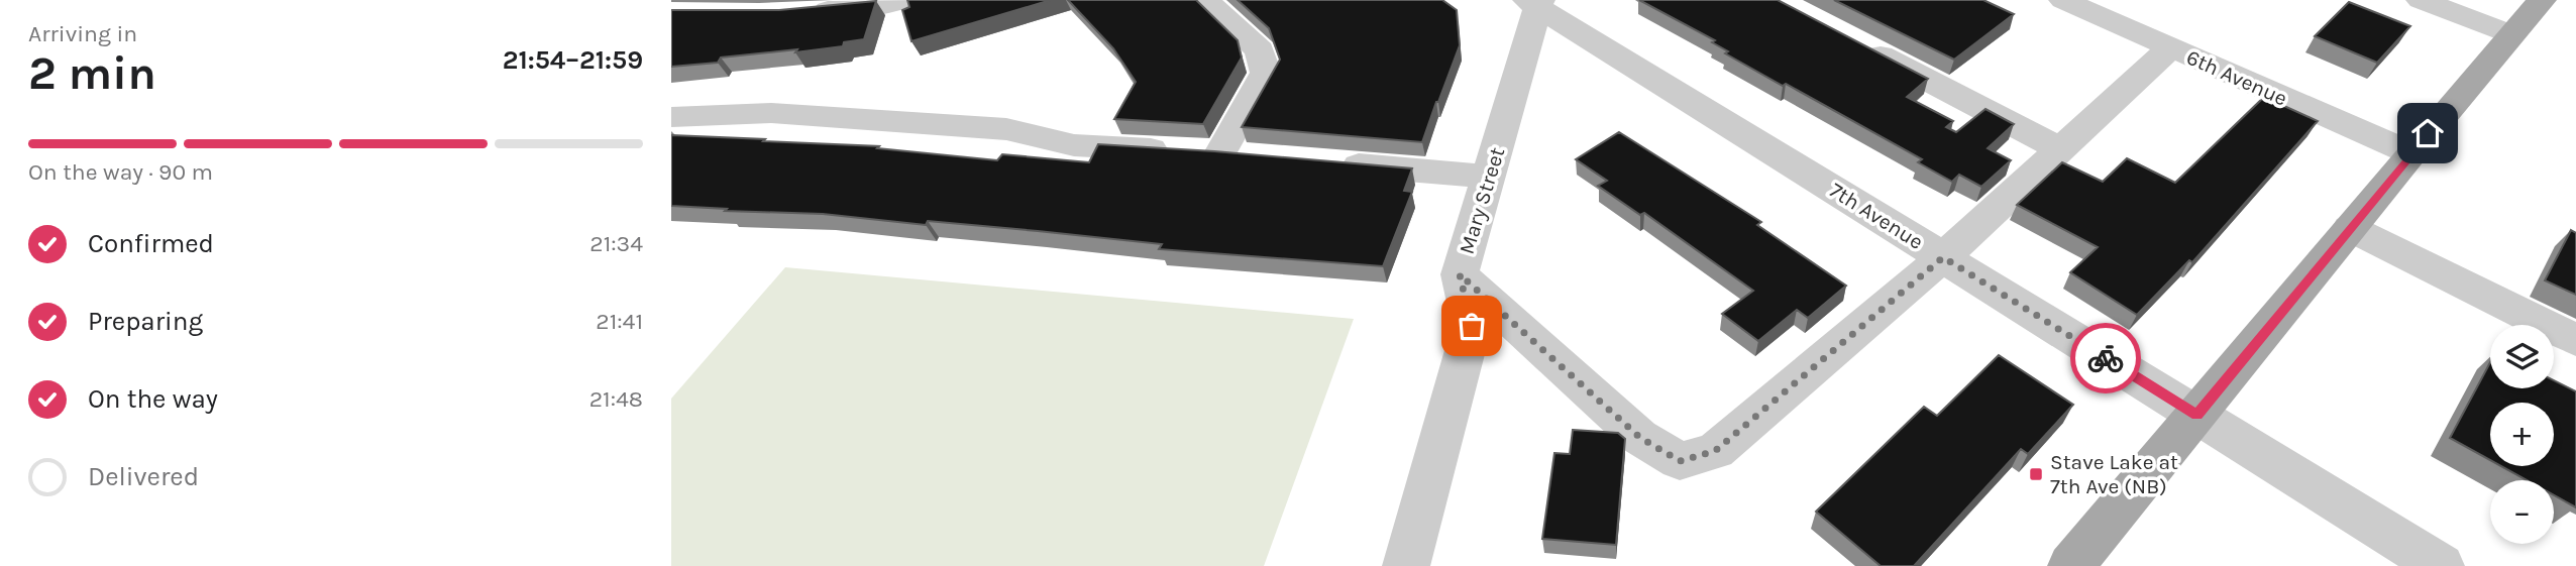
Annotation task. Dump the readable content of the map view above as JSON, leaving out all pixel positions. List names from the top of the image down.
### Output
{
  "streets": {
    "street": ["6th Avenue", "Mary Street", "7th Avenue"]
  },
  "crossings": [
    ["Mary Street", "7th Avenue"]
  ],
  "places": {
    "transit": ["Stave Lake at 7th Ave (NB)"]
  },
  "page": {
    "heading": ["2 min", "Arriving in", "21:54–21:59"],
    "bar": "On the way · 90 m",
    "list": [
      ["Confirmed", "21:34"],
      ["Preparing", "21:41"],
      ["On the way", "21:48"],
      "Delivered"
    ],
    "map_buttons": ["+", "−"]
  }
}
